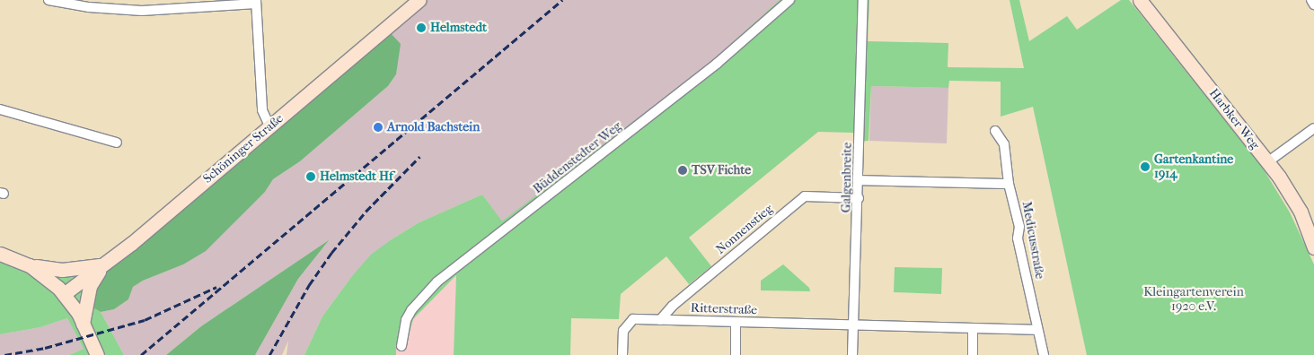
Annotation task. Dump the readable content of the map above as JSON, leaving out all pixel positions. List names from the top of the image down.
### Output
{
  "streets": {
    "main road": ["Harbker Weg", "Schöninger Straße"],
    "street": [
      "Büddenstedter Weg",
      "Galgenbreite",
      "Nonnenstieg",
      "Medicusstraße",
      "Ritterstraße"
    ]
  },
  "crossings": [
    ["Galgenbreite", "Nonnenstieg"],
    ["Galgenbreite", "Ritterstraße"],
    ["Nonnenstieg", "Ritterstraße"],
    ["Medicusstraße", "Ritterstraße"]
  ],
  "parks": ["Kleingartenverein 1920 e.V."],
  "places": [
    "Helmstedt",
    "Arnold Bachstein",
    "Gartenkantine 1914",
    "TSV Fichte",
    "Helmstedt Hf"
  ]
}
